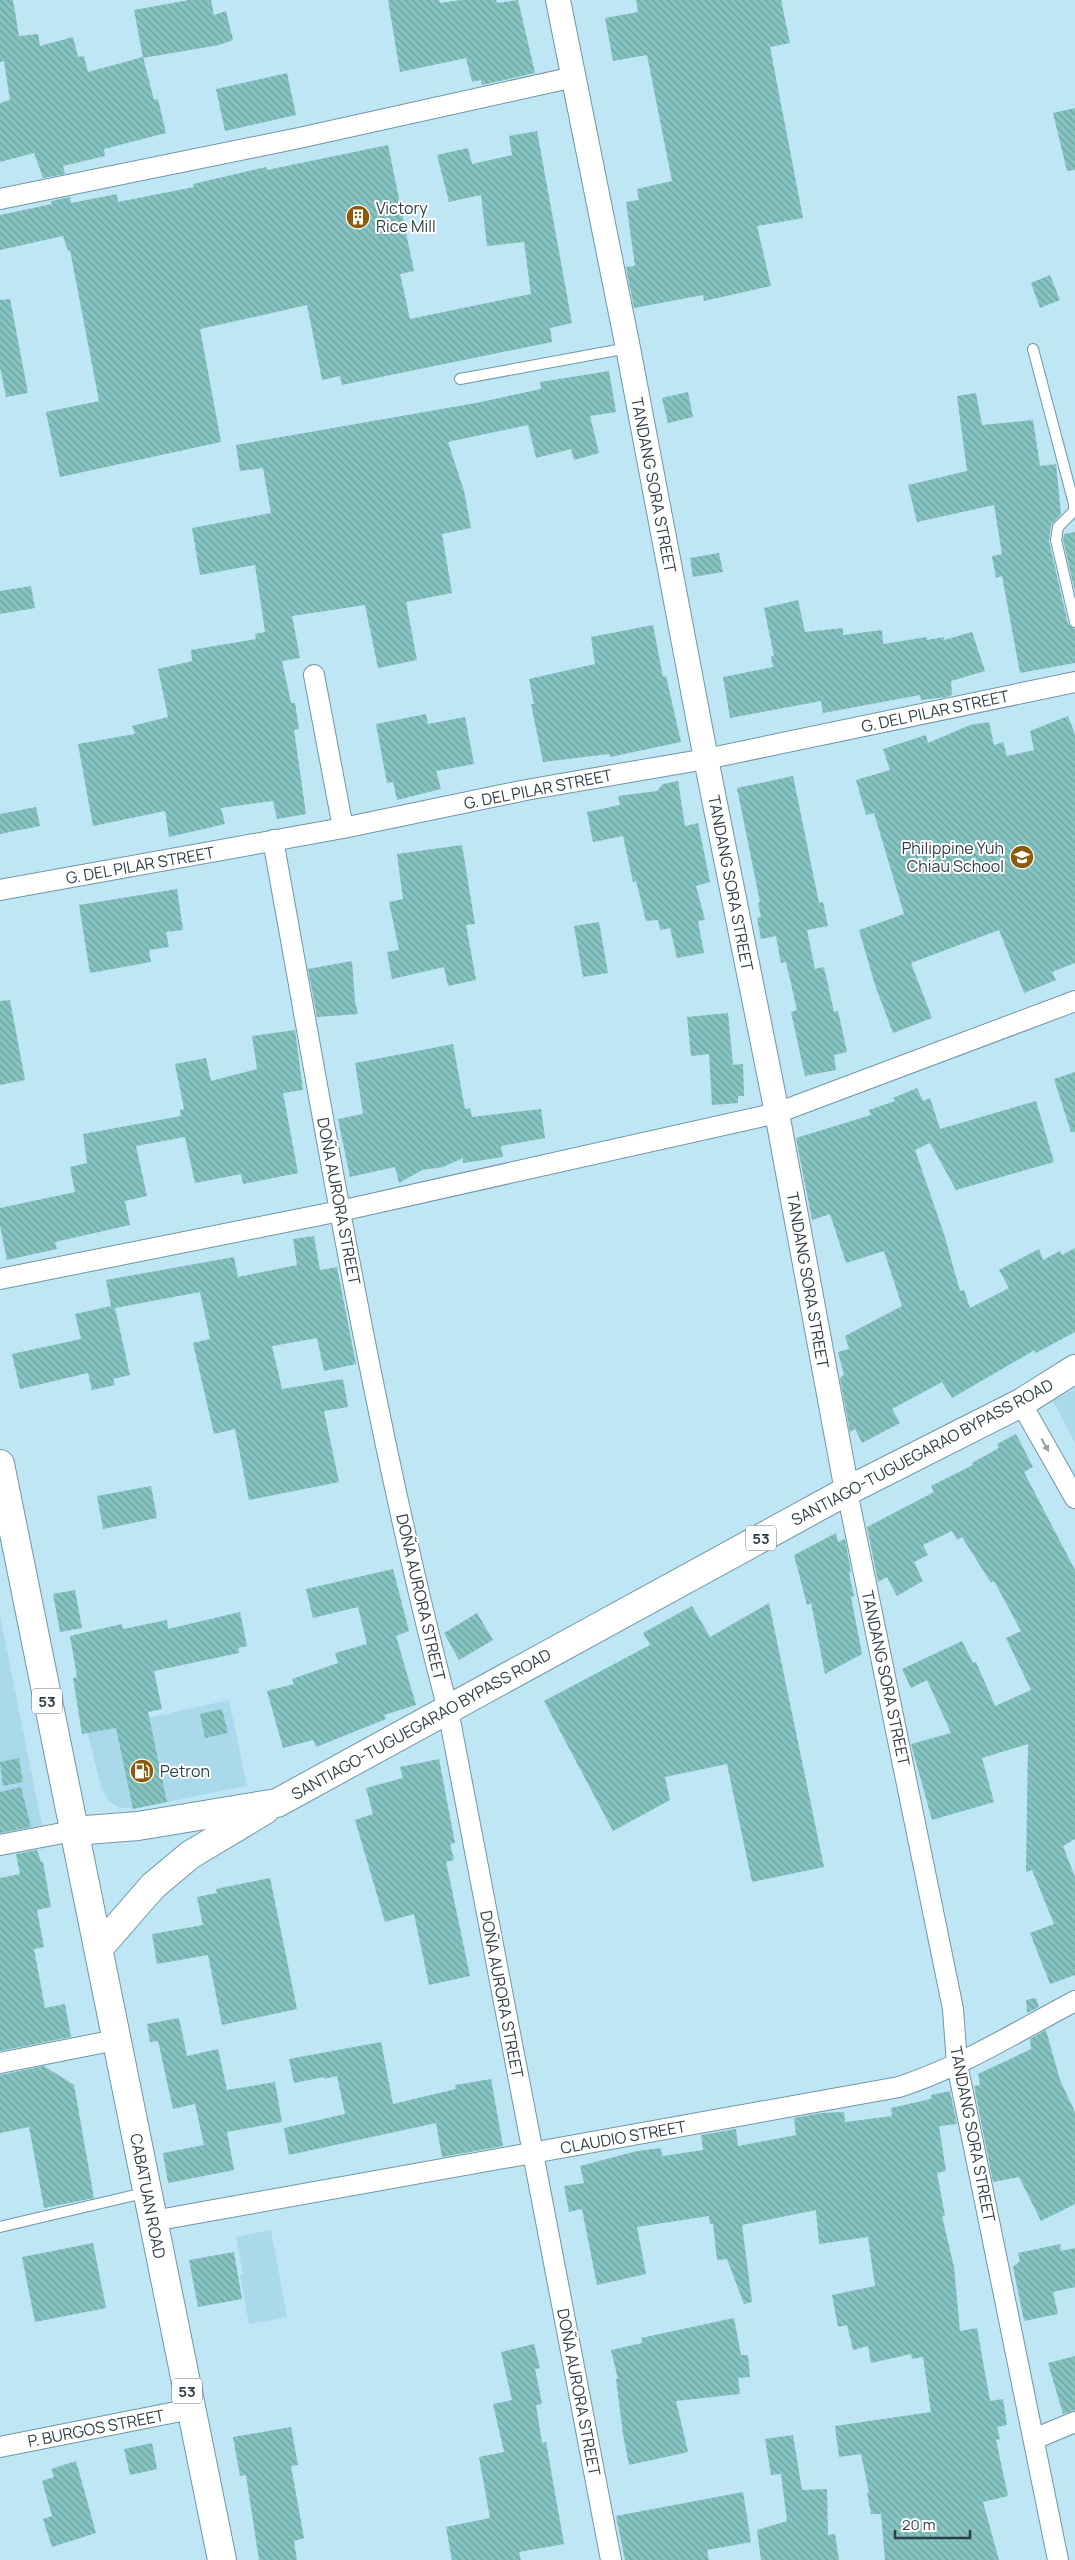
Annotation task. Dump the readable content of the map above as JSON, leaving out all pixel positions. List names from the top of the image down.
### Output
{
  "streets": {
    "highway": ["SANTIAGO-TUGUEGARAO BYPASS ROAD", "53", "CABATUAN ROAD"],
    "street": [
      "TANDANG SORA STREET",
      "G. DEL PILAR STREET",
      "DOÑA AURORA STREET",
      "CLAUDIO STREET",
      "P. BURGOS STREET"
    ]
  },
  "crossings": [
    ["TANDANG SORA STREET", "G. DEL PILAR STREET"],
    ["TANDANG SORA STREET", "SANTIAGO-TUGUEGARAO BYPASS ROAD"],
    ["TANDANG SORA STREET", "CLAUDIO STREET"],
    ["G. DEL PILAR STREET", "DOÑA AURORA STREET"],
    ["DOÑA AURORA STREET", "SANTIAGO-TUGUEGARAO BYPASS ROAD"],
    ["DOÑA AURORA STREET", "CLAUDIO STREET"],
    ["SANTIAGO-TUGUEGARAO BYPASS ROAD", "53"],
    ["SANTIAGO-TUGUEGARAO BYPASS ROAD", "CABATUAN ROAD"],
    ["53", "CABATUAN ROAD"],
    ["CLAUDIO STREET", "CABATUAN ROAD"],
    ["CABATUAN ROAD", "P. BURGOS STREET"]
  ],
  "places": {
    "building": ["Victory Rice Mill"],
    "school or university": ["Philippine Yuh Chiau School"],
    "fuel station": ["Petron"]
  },
  "scale_bar": "20 m"
}
